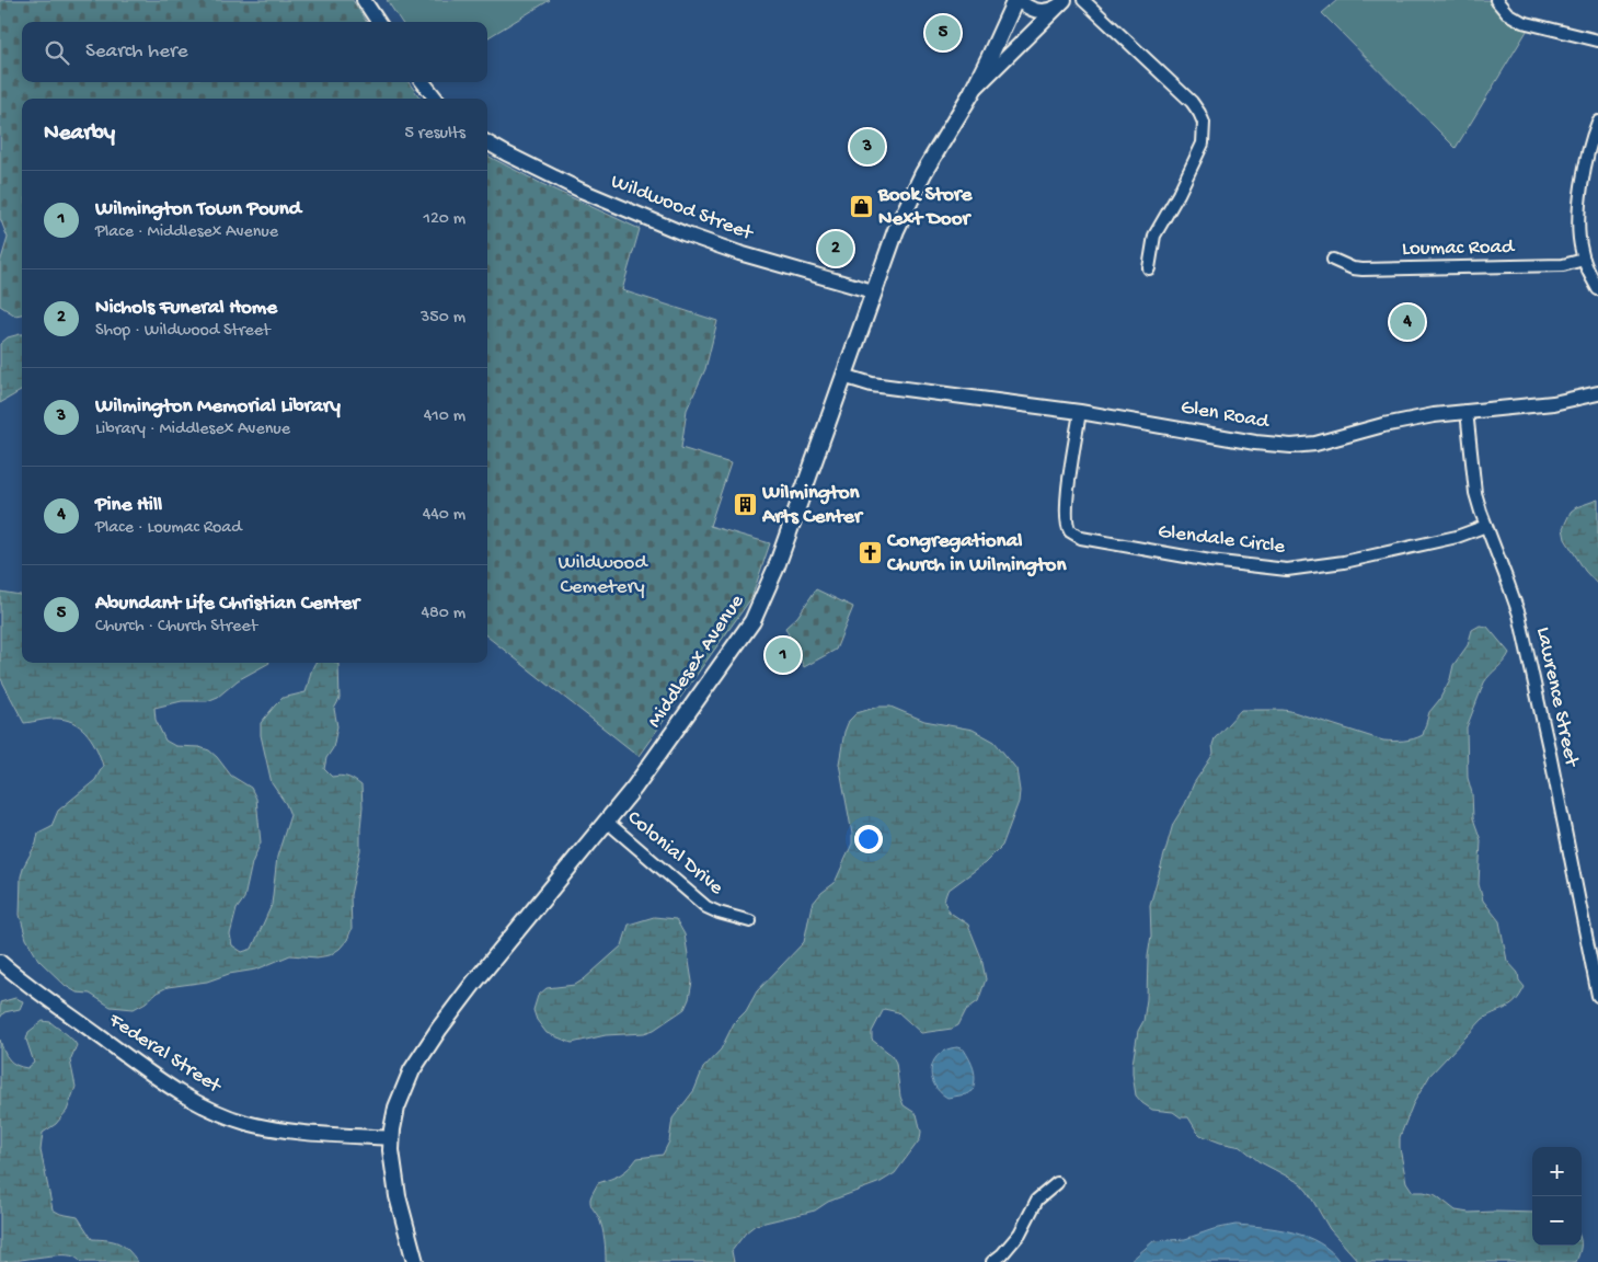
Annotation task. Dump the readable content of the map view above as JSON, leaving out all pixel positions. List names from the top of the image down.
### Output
{
  "streets": {
    "main road": ["Middlesex Avenue"],
    "street": [
      "Wildwood Street",
      "Loumac Road",
      "Glen Road",
      "Glendale Circle",
      "Lawrence Street",
      "Colonial Drive",
      "Federal Street"
    ]
  },
  "crossings": [
    ["Wildwood Street", "Middlesex Avenue"],
    ["Glen Road", "Glendale Circle"],
    ["Glen Road", "Middlesex Avenue"],
    ["Glen Road", "Lawrence Street"],
    ["Glendale Circle", "Lawrence Street"],
    ["Middlesex Avenue", "Colonial Drive"],
    ["Middlesex Avenue", "Federal Street"]
  ],
  "parks": ["Wildwood Cemetery"],
  "places": {
    "shop": ["Book Store Next Door"],
    "building": ["Wilmington Arts Center"],
    "church": ["Congregational Church in Wilmington"]
  },
  "page": {
    "pins": [
      "5",
      "3",
      "2",
      "4",
      "1"
    ],
    "search": "Search here",
    "heading": ["Nearby", "5 results"],
    "list": [
      {
        "mark": "1",
        "name": "Wilmington Town Pound",
        "note": "Place · Middlesex Avenue",
        "value": "120 m"
      },
      {
        "mark": "2",
        "name": "Nichols Funeral Home",
        "note": "Shop · Wildwood Street",
        "value": "350 m"
      },
      {
        "mark": "3",
        "name": "Wilmington Memorial Library",
        "note": "Library · Middlesex Avenue",
        "value": "410 m"
      },
      {
        "mark": "4",
        "name": "Pine Hill",
        "note": "Place · Loumac Road",
        "value": "440 m"
      },
      {
        "mark": "5",
        "name": "Abundant Life Christian Center",
        "note": "Church · Church Street",
        "value": "480 m"
      }
    ],
    "map_buttons": ["+", "−"]
  }
}
